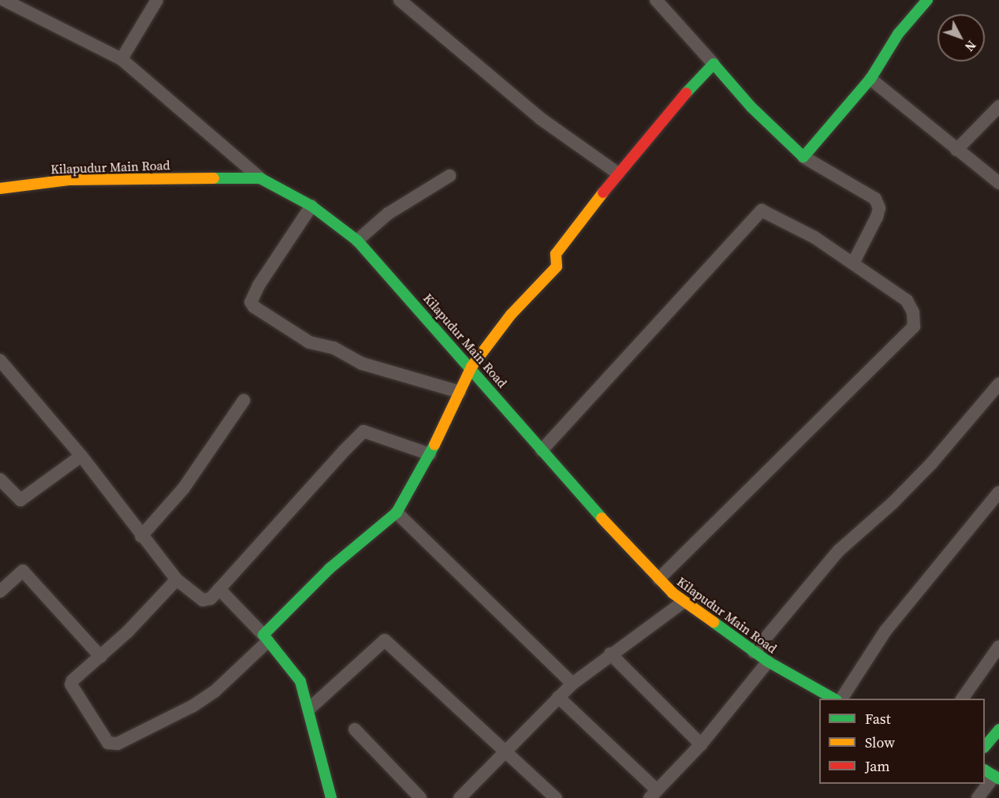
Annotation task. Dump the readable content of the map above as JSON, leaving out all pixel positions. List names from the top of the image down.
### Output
{
  "streets": {
    "street": ["Kilapudur Main Road"]
  },
  "legend": ["Fast", "Slow", "Jam"],
  "north": "bottom right"
}
